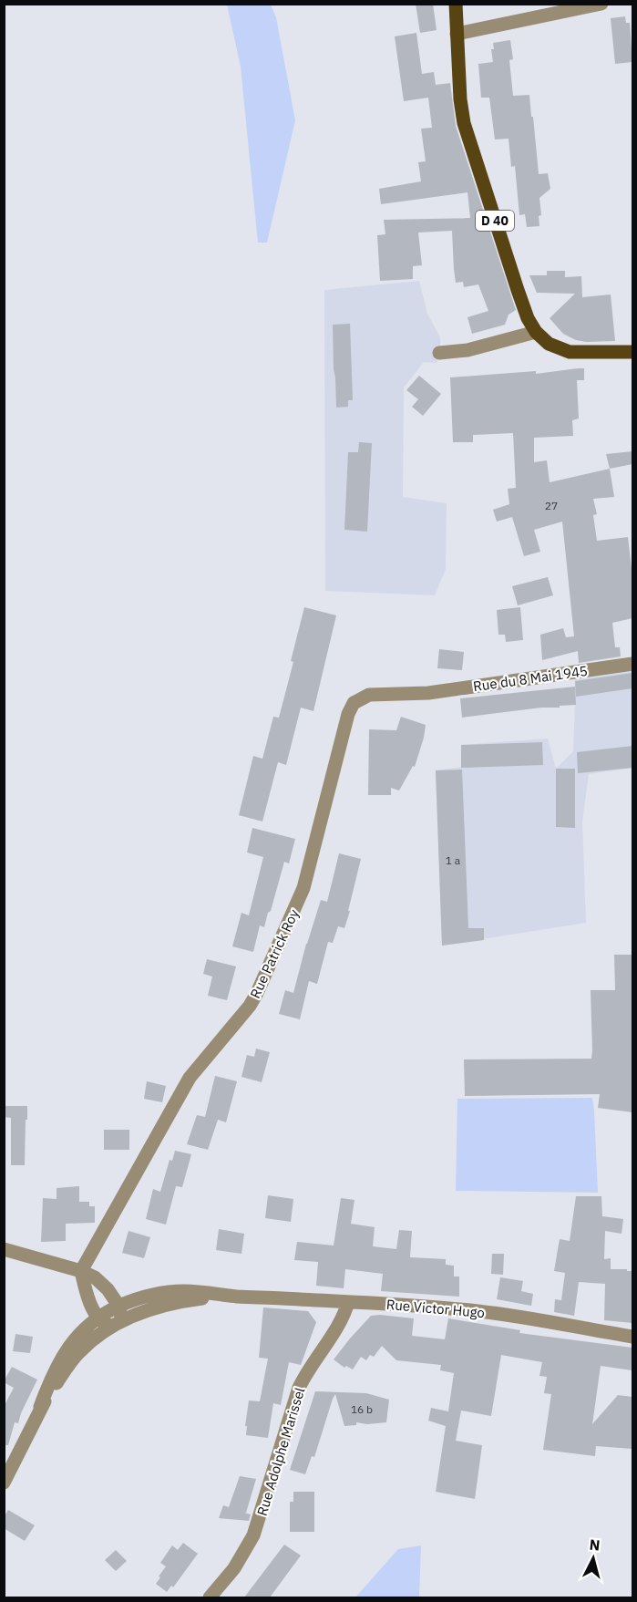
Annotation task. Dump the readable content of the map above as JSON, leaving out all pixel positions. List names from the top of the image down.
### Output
{
  "streets": {
    "main road": ["D 40"],
    "street": [
      "Rue du 8 Mai 1945",
      "Rue Patrick Roy",
      "Rue Victor Hugo",
      "Rue Adolphe Marissel"
    ]
  },
  "crossings": [
    ["Rue du 8 Mai 1945", "Rue Patrick Roy"],
    ["Rue Victor Hugo", "Rue Adolphe Marissel"]
  ],
  "house_numbers": ["27", "1 a", "16 b"],
  "north": "top"
}
